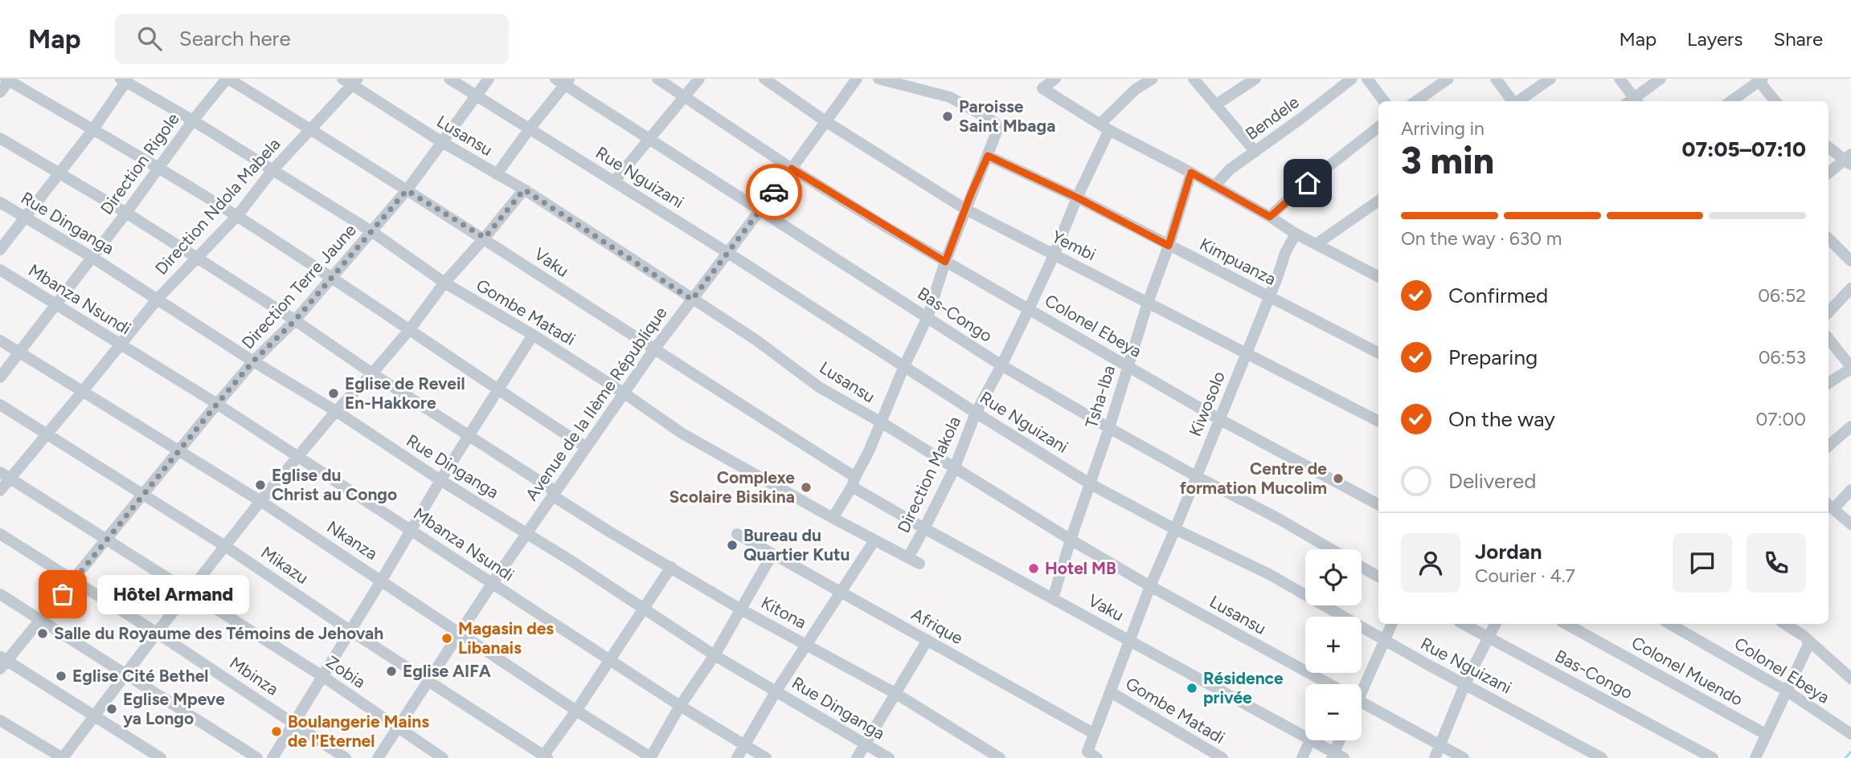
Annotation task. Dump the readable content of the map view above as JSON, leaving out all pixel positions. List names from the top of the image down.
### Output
{
  "streets": {
    "street": [
      "Bendele",
      "Lusansu",
      "Direction Rigole",
      "Rue Nguizani",
      "Direction Ndola Mabela",
      "Rue Dinganga",
      "Yembi",
      "Kimpuanza",
      "Vaku",
      "Direction Terre Jaune",
      "Mbanza Nsundi",
      "Gombe Matadi",
      "Bas-Congo",
      "Colonel Ebeya",
      "Tsha-Iba",
      "Avenue de la IIème République",
      "Kiwosolo",
      "Direction Makola",
      "Nkanza",
      "Mikazu",
      "Kitona",
      "Afrique",
      "Colonel Muendo",
      "Zobia",
      "Mbinza"
    ]
  },
  "crossings": [
    ["Lusansu", "Direction Ndola Mabela"],
    ["Lusansu", "Direction Terre Jaune"],
    ["Lusansu", "Tsha-Iba"],
    ["Lusansu", "Avenue de la IIème République"],
    ["Lusansu", "Kiwosolo"],
    ["Lusansu", "Direction Makola"],
    ["Direction Rigole", "Rue Dinganga"],
    ["Direction Rigole", "Vaku"],
    ["Direction Rigole", "Mbanza Nsundi"],
    ["Direction Rigole", "Gombe Matadi"],
    ["Direction Rigole", "Nkanza"],
    ["Direction Rigole", "Kitona"],
    ["Rue Nguizani", "Direction Terre Jaune"],
    ["Rue Nguizani", "Tsha-Iba"],
    ["Rue Nguizani", "Avenue de la IIème République"],
    ["Rue Nguizani", "Kiwosolo"],
    ["Rue Nguizani", "Direction Makola"],
    ["Direction Ndola Mabela", "Rue Dinganga"],
    ["Direction Ndola Mabela", "Vaku"],
    ["Direction Ndola Mabela", "Mbanza Nsundi"],
    ["Direction Ndola Mabela", "Gombe Matadi"],
    ["Direction Ndola Mabela", "Nkanza"],
    ["Direction Ndola Mabela", "Mikazu"],
    ["Direction Ndola Mabela", "Kitona"],
    ["Direction Ndola Mabela", "Zobia"],
    ["Rue Dinganga", "Direction Terre Jaune"],
    ["Rue Dinganga", "Avenue de la IIème République"],
    ["Yembi", "Tsha-Iba"],
    ["Yembi", "Avenue de la IIème République"],
    ["Yembi", "Kiwosolo"],
    ["Yembi", "Direction Makola"],
    ["Kimpuanza", "Tsha-Iba"],
    ["Kimpuanza", "Kiwosolo"],
    ["Kimpuanza", "Direction Makola"],
    ["Vaku", "Direction Terre Jaune"],
    ["Vaku", "Tsha-Iba"],
    ["Vaku", "Avenue de la IIème République"],
    ["Vaku", "Kiwosolo"],
    ["Vaku", "Direction Makola"],
    ["Direction Terre Jaune", "Mbanza Nsundi"],
    ["Direction Terre Jaune", "Gombe Matadi"],
    ["Direction Terre Jaune", "Nkanza"],
    ["Direction Terre Jaune", "Mikazu"],
    ["Direction Terre Jaune", "Kitona"],
    ["Direction Terre Jaune", "Zobia"],
    ["Direction Terre Jaune", "Mbinza"],
    ["Mbanza Nsundi", "Avenue de la IIème République"],
    ["Gombe Matadi", "Avenue de la IIème République"],
    ["Gombe Matadi", "Kiwosolo"],
    ["Gombe Matadi", "Direction Makola"],
    ["Bas-Congo", "Tsha-Iba"],
    ["Bas-Congo", "Avenue de la IIème République"],
    ["Bas-Congo", "Kiwosolo"],
    ["Bas-Congo", "Direction Makola"],
    ["Colonel Ebeya", "Tsha-Iba"],
    ["Colonel Ebeya", "Avenue de la IIème République"],
    ["Colonel Ebeya", "Kiwosolo"],
    ["Colonel Ebeya", "Direction Makola"],
    ["Avenue de la IIème République", "Nkanza"],
    ["Avenue de la IIème République", "Mikazu"],
    ["Avenue de la IIème République", "Kitona"],
    ["Avenue de la IIème République", "Zobia"],
    ["Kiwosolo", "Afrique"]
  ],
  "places": [
    "Paroisse Saint Mbaga",
    "Eglise de Reveil En-Hakkore",
    "Centre de formation Mucolim",
    "Eglise du Christ au Congo",
    "Complexe Scolaire Bisikina",
    "Bureau du Quartier Kutu",
    "Hotel MB",
    "Hôtel Armand",
    "Salle du Royaume des Témoins de Jehovah",
    "Magasin des Libanais",
    "Eglise AIFA",
    "Eglise Cité Bethel",
    "Résidence privée",
    "Eglise Mpeve ya Longo",
    "Boulangerie Mains de l'Eternel"
  ],
  "page": {
    "header": "Map",
    "search": "Search here",
    "nav": ["Map", "Layers", "Share"],
    "heading": ["3 min", "Arriving in", "07:05–07:10"],
    "panel": ["Jordan", "Courier · 4.7"],
    "bar": "On the way · 630 m",
    "list": [
      ["Confirmed", "06:52"],
      ["Preparing", "06:53"],
      ["On the way", "07:00"],
      "Delivered"
    ],
    "map_buttons": ["+", "−"],
    "bubble": "Hôtel Armand"
  }
}
